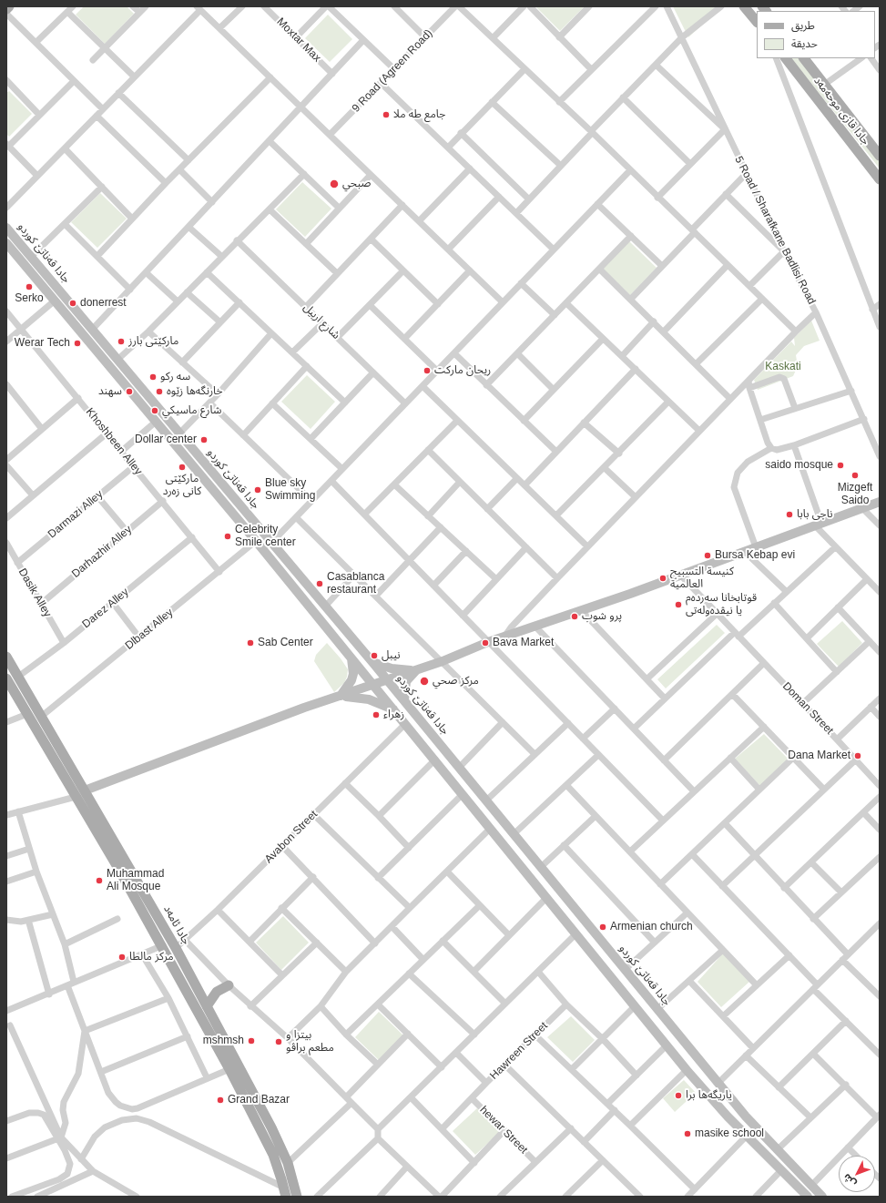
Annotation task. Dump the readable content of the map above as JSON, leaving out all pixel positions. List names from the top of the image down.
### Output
{
  "streets": {
    "main road": ["جادا قازی موحەمەد", "جادا ئامەد"],
    "street": [
      "Moxtar Max",
      "9 Road (Agreen Road)",
      "5 Road / Sharafkane Badlisi Road",
      "جادا قەناتێ کوردو",
      "شارع اربيل",
      "Khoshbeen Alley",
      "Darmazi Alley",
      "Darhazhir Alley",
      "Dasik Alley",
      "Darez Alley",
      "Dlbast Alley",
      "Doman Street",
      "Avabon Street",
      "Hawreen Street",
      "hewar Street"
    ]
  },
  "crossings": [
    ["جادا قەناتێ کوردو", "Dlbast Alley"],
    ["جادا قەناتێ کوردو", "Avabon Street"],
    ["Khoshbeen Alley", "Darmazi Alley"],
    ["Khoshbeen Alley", "Darhazhir Alley"],
    ["Khoshbeen Alley", "Darez Alley"],
    ["Khoshbeen Alley", "Dlbast Alley"],
    ["Darmazi Alley", "Dasik Alley"],
    ["Darhazhir Alley", "Dasik Alley"],
    ["Dasik Alley", "Darez Alley"],
    ["Darez Alley", "جادا ئامەد"],
    ["Dlbast Alley", "جادا ئامەد"],
    ["Avabon Street", "جادا ئامەد"]
  ],
  "parks": ["Kaskati"],
  "places": [
    "جامع طه ملا",
    "صبحي",
    "Serko",
    "donerrest",
    "مارکێتی بارز",
    "Werar Tech",
    "ريحان ماركت",
    "سه ركو",
    "سهند",
    "خارنگەها زێوە",
    "شارع ماسيكي",
    "Dollar center",
    "saido mosque",
    "مارکێتی کانی زەرد",
    "Mizgeft Saido",
    "Blue sky Swimming",
    "ناجى بابا",
    "Celebrity Smile center",
    "Bursa Kebap evi",
    "كنيسة التسبيح العالمية",
    "Casablanca restaurant",
    "قوتابخانا سەردەم یا نیڤدەولەتی",
    "پرو شوب",
    "Sab Center",
    "Bava Market",
    "نيبل",
    "مركز صحي",
    "زهراء",
    "Dana Market",
    "Muhammad Ali Mosque",
    "Armenian church",
    "مركز مالطا",
    "mshmsh",
    "بيتزا و مطعم براڤو",
    "یاریگەھا برا",
    "Grand Bazar",
    "masike school"
  ],
  "legend": ["طريق", "حديقة"],
  "north": "bottom left"
}
